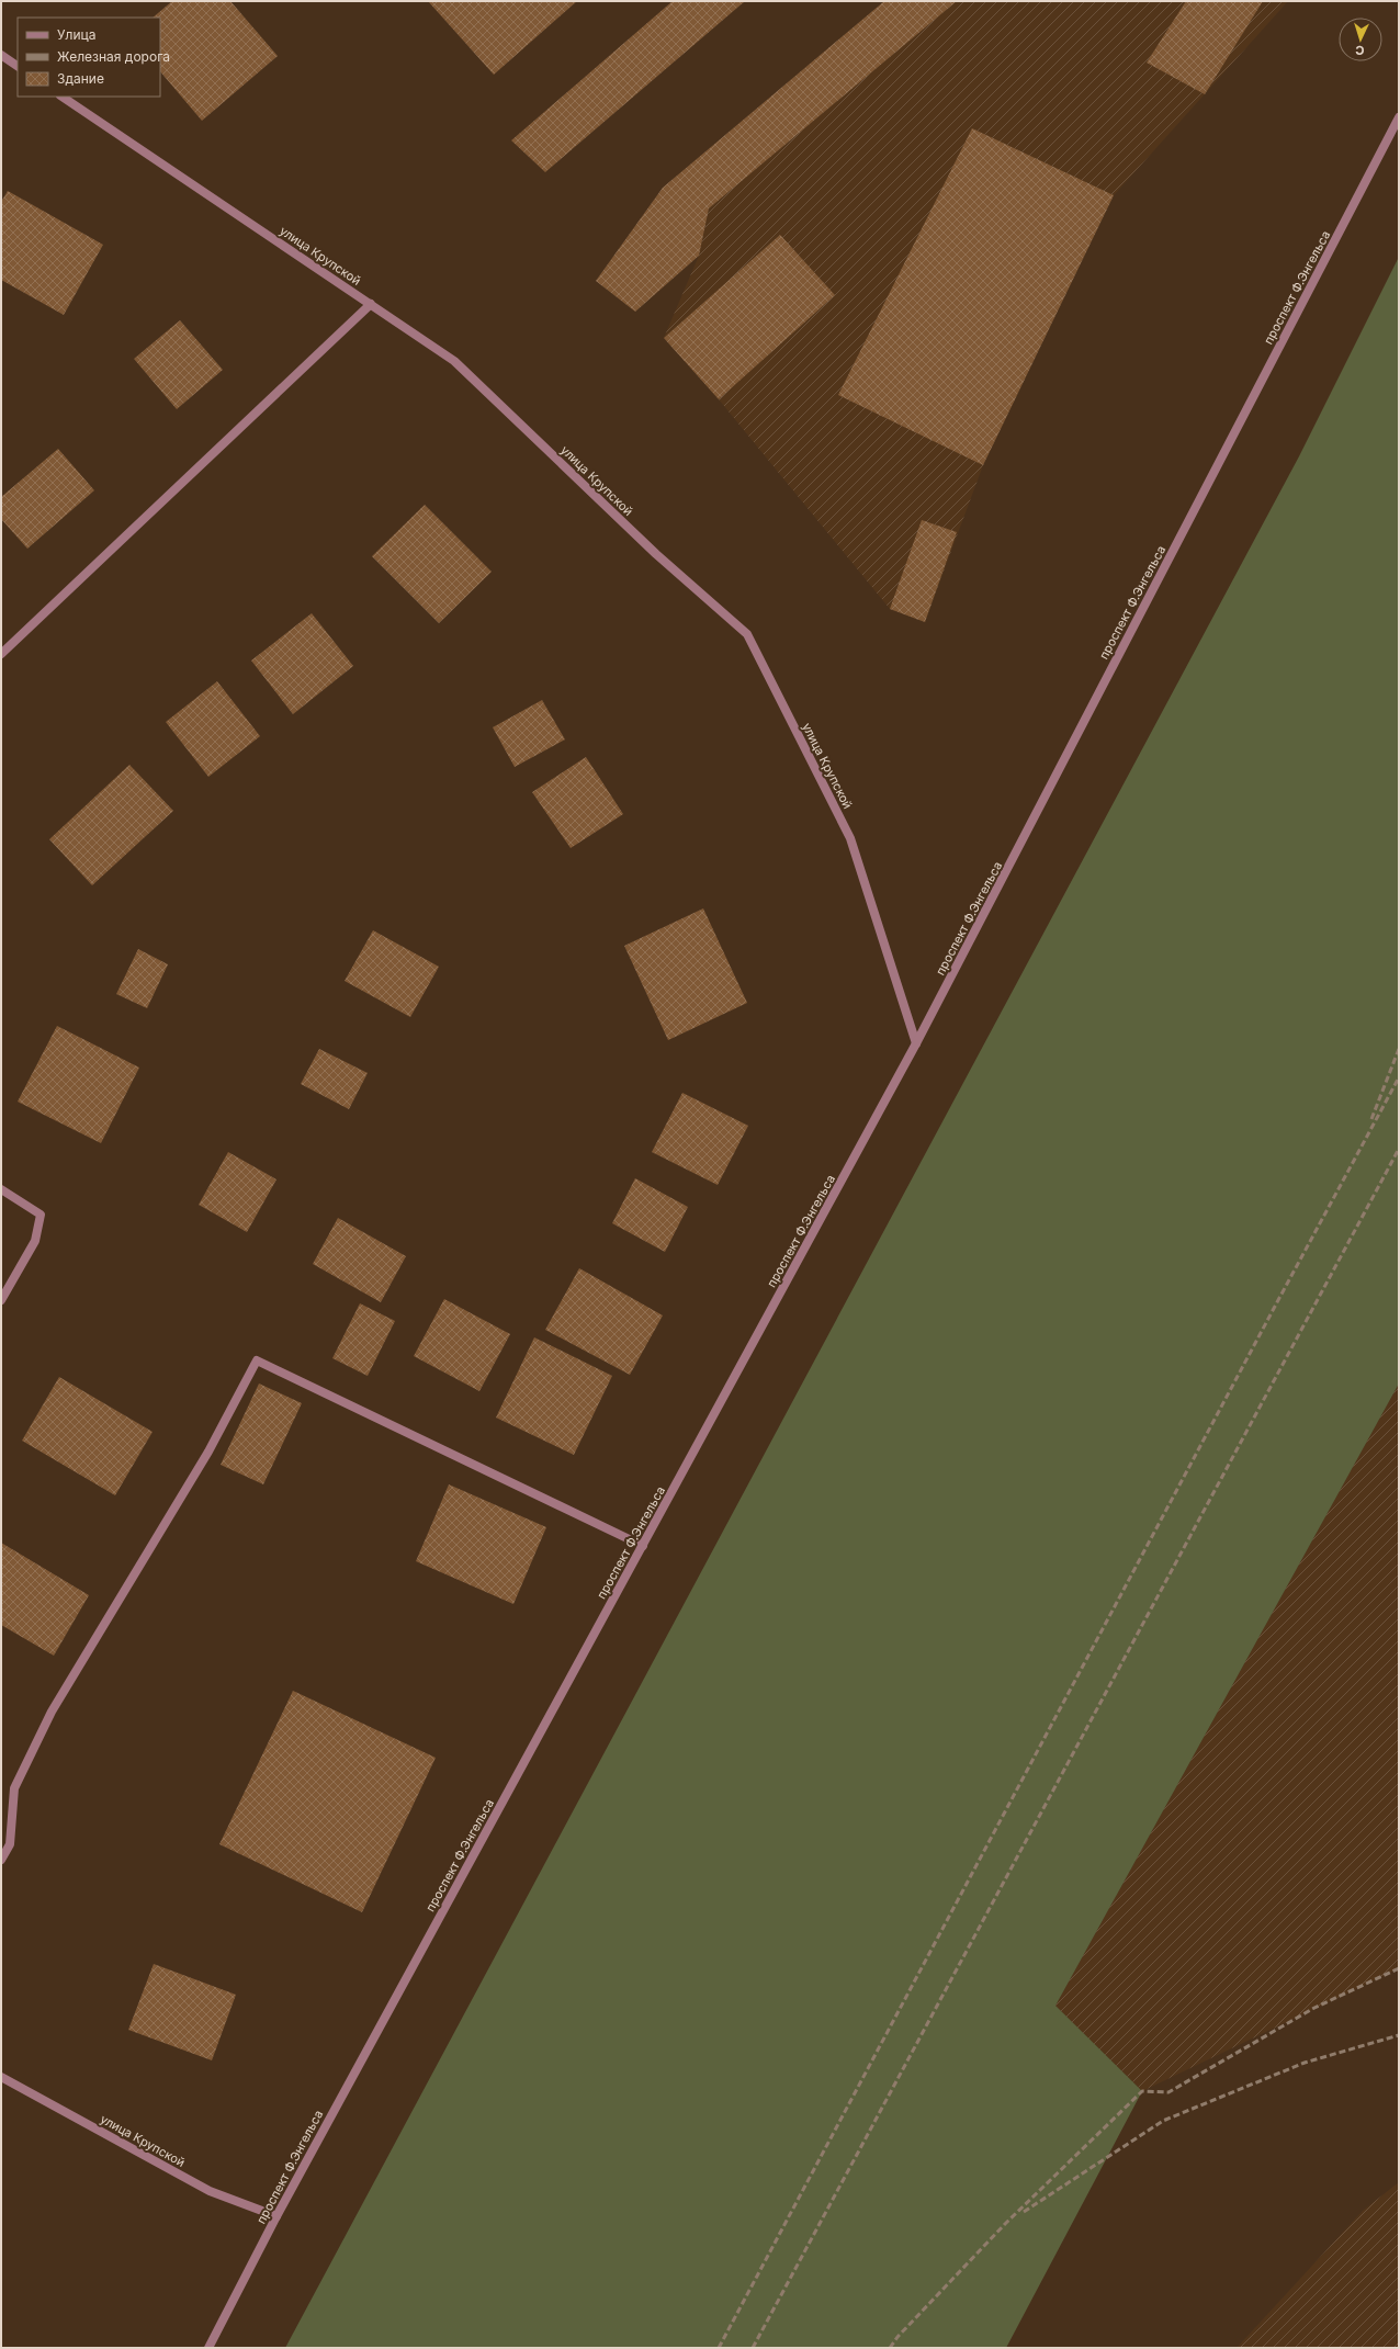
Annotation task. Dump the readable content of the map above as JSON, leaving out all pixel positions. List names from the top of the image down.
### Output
{
  "streets": {
    "street": ["улица Крупской", "проспект Ф.Энгельса"]
  },
  "crossings": [
    ["улица Крупской", "проспект Ф.Энгельса"]
  ],
  "legend": ["Улица", "Железная дорога", "Здание"],
  "north": "bottom"
}
